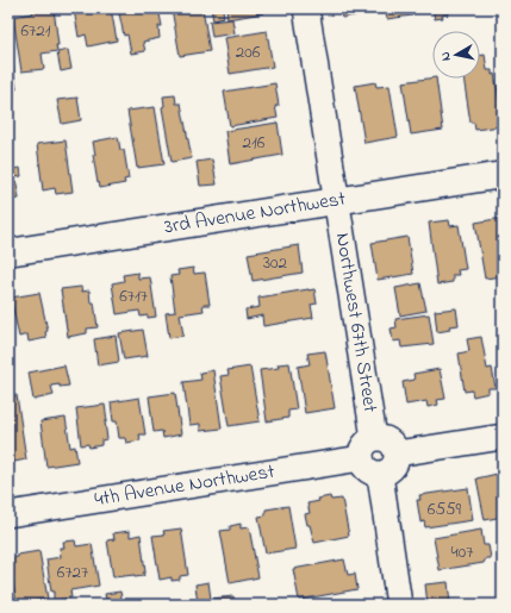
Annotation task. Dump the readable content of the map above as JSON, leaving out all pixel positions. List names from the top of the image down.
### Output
{
  "streets": {
    "street": ["3rd Avenue Northwest", "Northwest 67th Street", "4th Avenue Northwest"]
  },
  "crossings": [
    ["3rd Avenue Northwest", "Northwest 67th Street"],
    ["Northwest 67th Street", "4th Avenue Northwest"]
  ],
  "house_numbers": [
    "6721",
    "206",
    "216",
    "302",
    "6717",
    "6559",
    "407",
    "6727"
  ],
  "north": "left"
}
